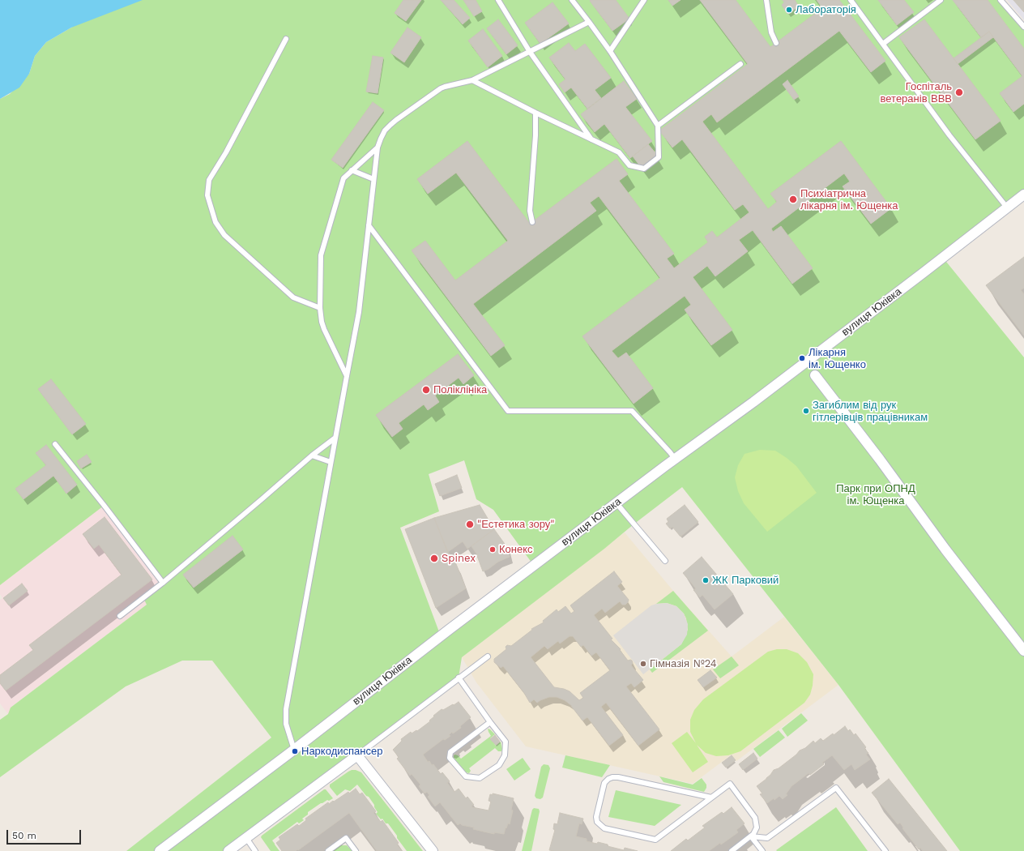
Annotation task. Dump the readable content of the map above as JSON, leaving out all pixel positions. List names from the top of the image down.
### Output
{
  "streets": {
    "street": ["вулиця Юківка"]
  },
  "parks": ["Парк при ОПНД ім. Ющенка"],
  "places": [
    "Лабораторія",
    "Госпіталь ветеранів ВВВ",
    "Психіатрична лікарня ім. Ющенка",
    "Лікарня ім. Ющенко",
    "Поліклініка",
    "Загиблим від рук гітлерівців працівникам",
    "\"Естетика зору\"",
    "Конекс",
    "Spinex",
    "ЖК Парковий",
    "Гімназія №24",
    "Наркодиспансер"
  ],
  "scale_bar": "50 m"
}
